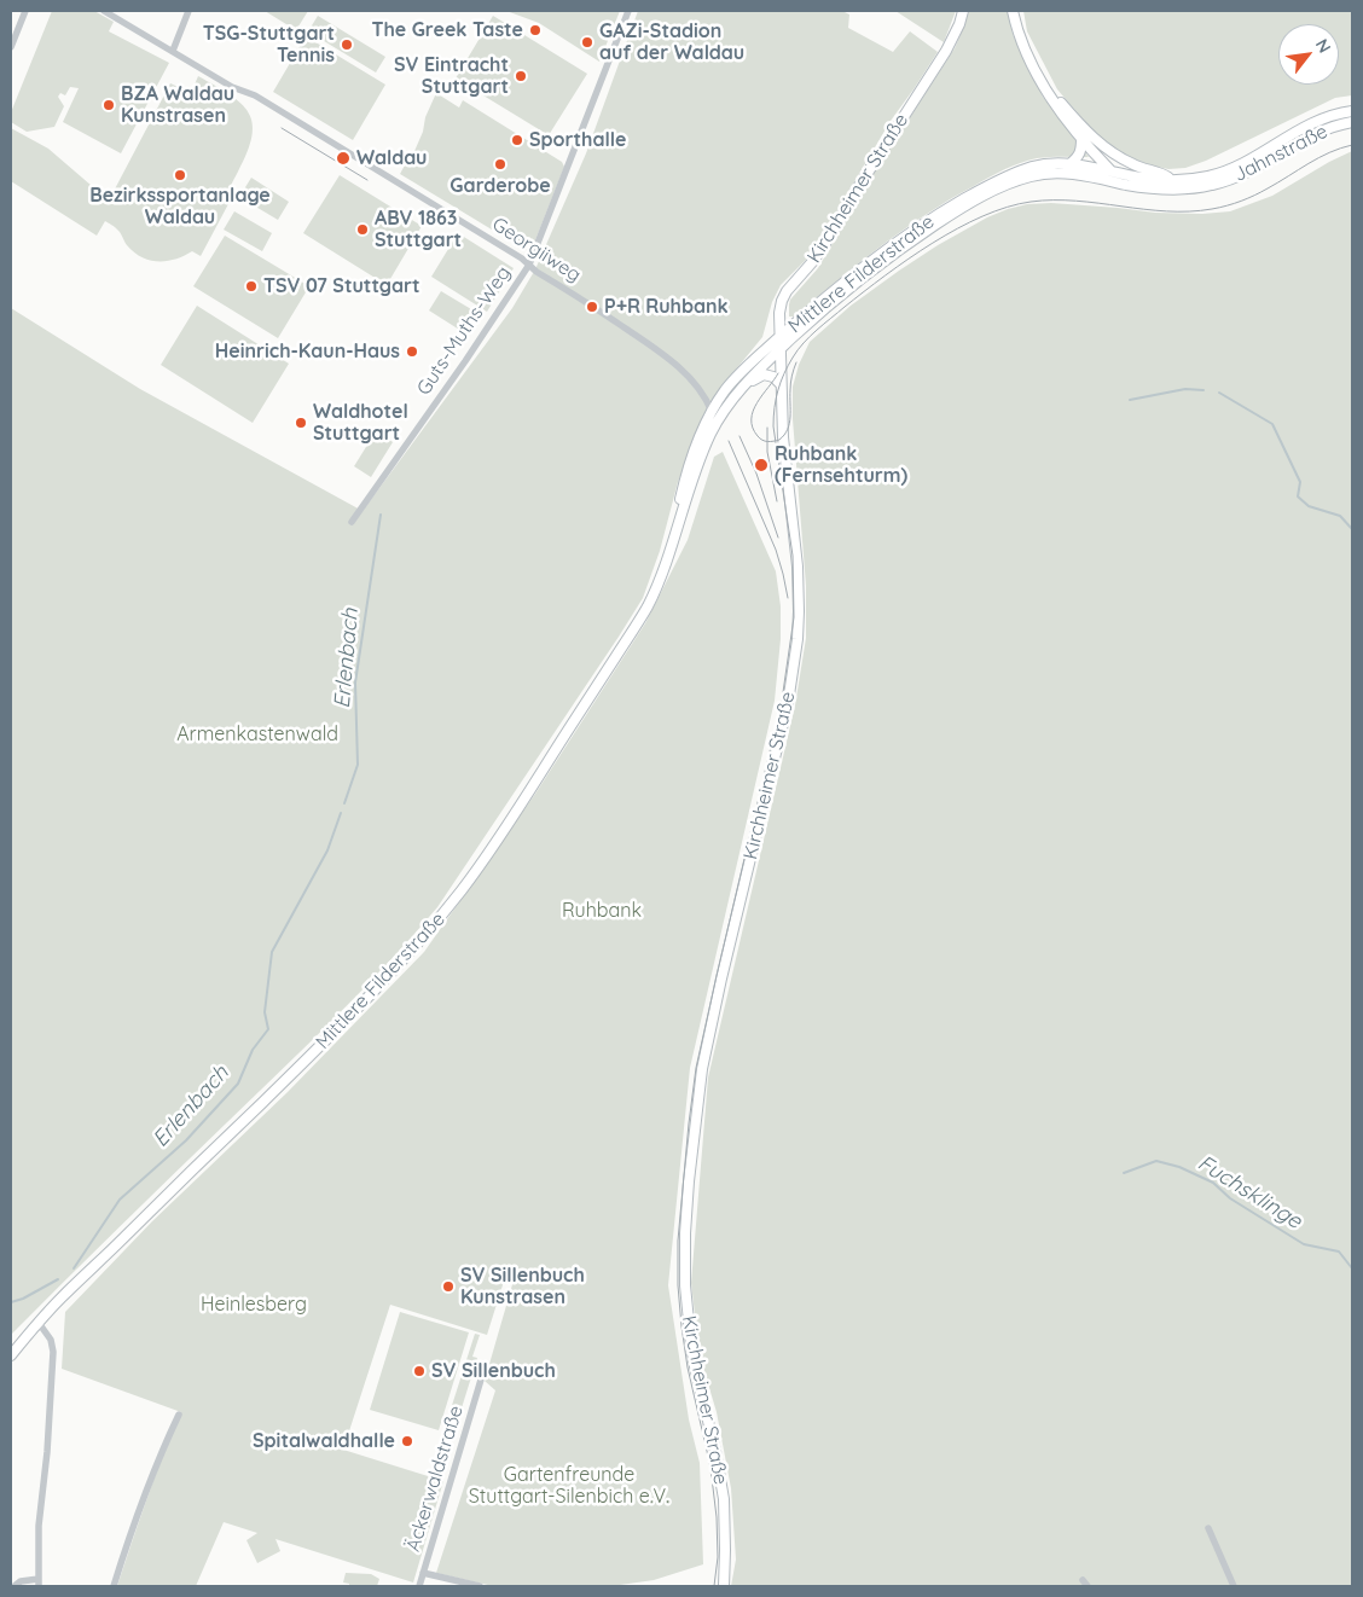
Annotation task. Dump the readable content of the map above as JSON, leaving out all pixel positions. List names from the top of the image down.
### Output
{
  "streets": {
    "main road": ["Jahnstraße", "Kirchheimer Straße", "Mittlere Filderstraße"],
    "street": ["Georgiiweg", "Guts-Muths-Weg", "Äckerwaldstraße"]
  },
  "crossings": [
    ["Jahnstraße", "Mittlere Filderstraße"],
    ["Kirchheimer Straße", "Mittlere Filderstraße"],
    ["Georgiiweg", "Mittlere Filderstraße"],
    ["Georgiiweg", "Guts-Muths-Weg"]
  ],
  "water": ["Erlenbach", "Fuchsklinge"],
  "parks": [
    "Armenkastenwald",
    "Ruhbank",
    "Heinlesberg",
    "Gartenfreunde Stuttgart-Silenbich e.V."
  ],
  "places": [
    "The Greek Taste",
    "GAZi-Stadion auf der Waldau",
    "TSG-Stuttgart Tennis",
    "SV Eintracht Stuttgart",
    "BZA Waldau Kunstrasen",
    "Sporthalle",
    "Waldau",
    "Garderobe",
    "Bezirkssportanlage Waldau",
    "ABV 1863 Stuttgart",
    "TSV 07 Stuttgart",
    "P+R Ruhbank",
    "Heinrich-Kaun-Haus",
    "Waldhotel Stuttgart",
    "Ruhbank (Fernsehturm)",
    "SV Sillenbuch Kunstrasen",
    "SV Sillenbuch",
    "Spitalwaldhalle"
  ],
  "north": "top right"
}
